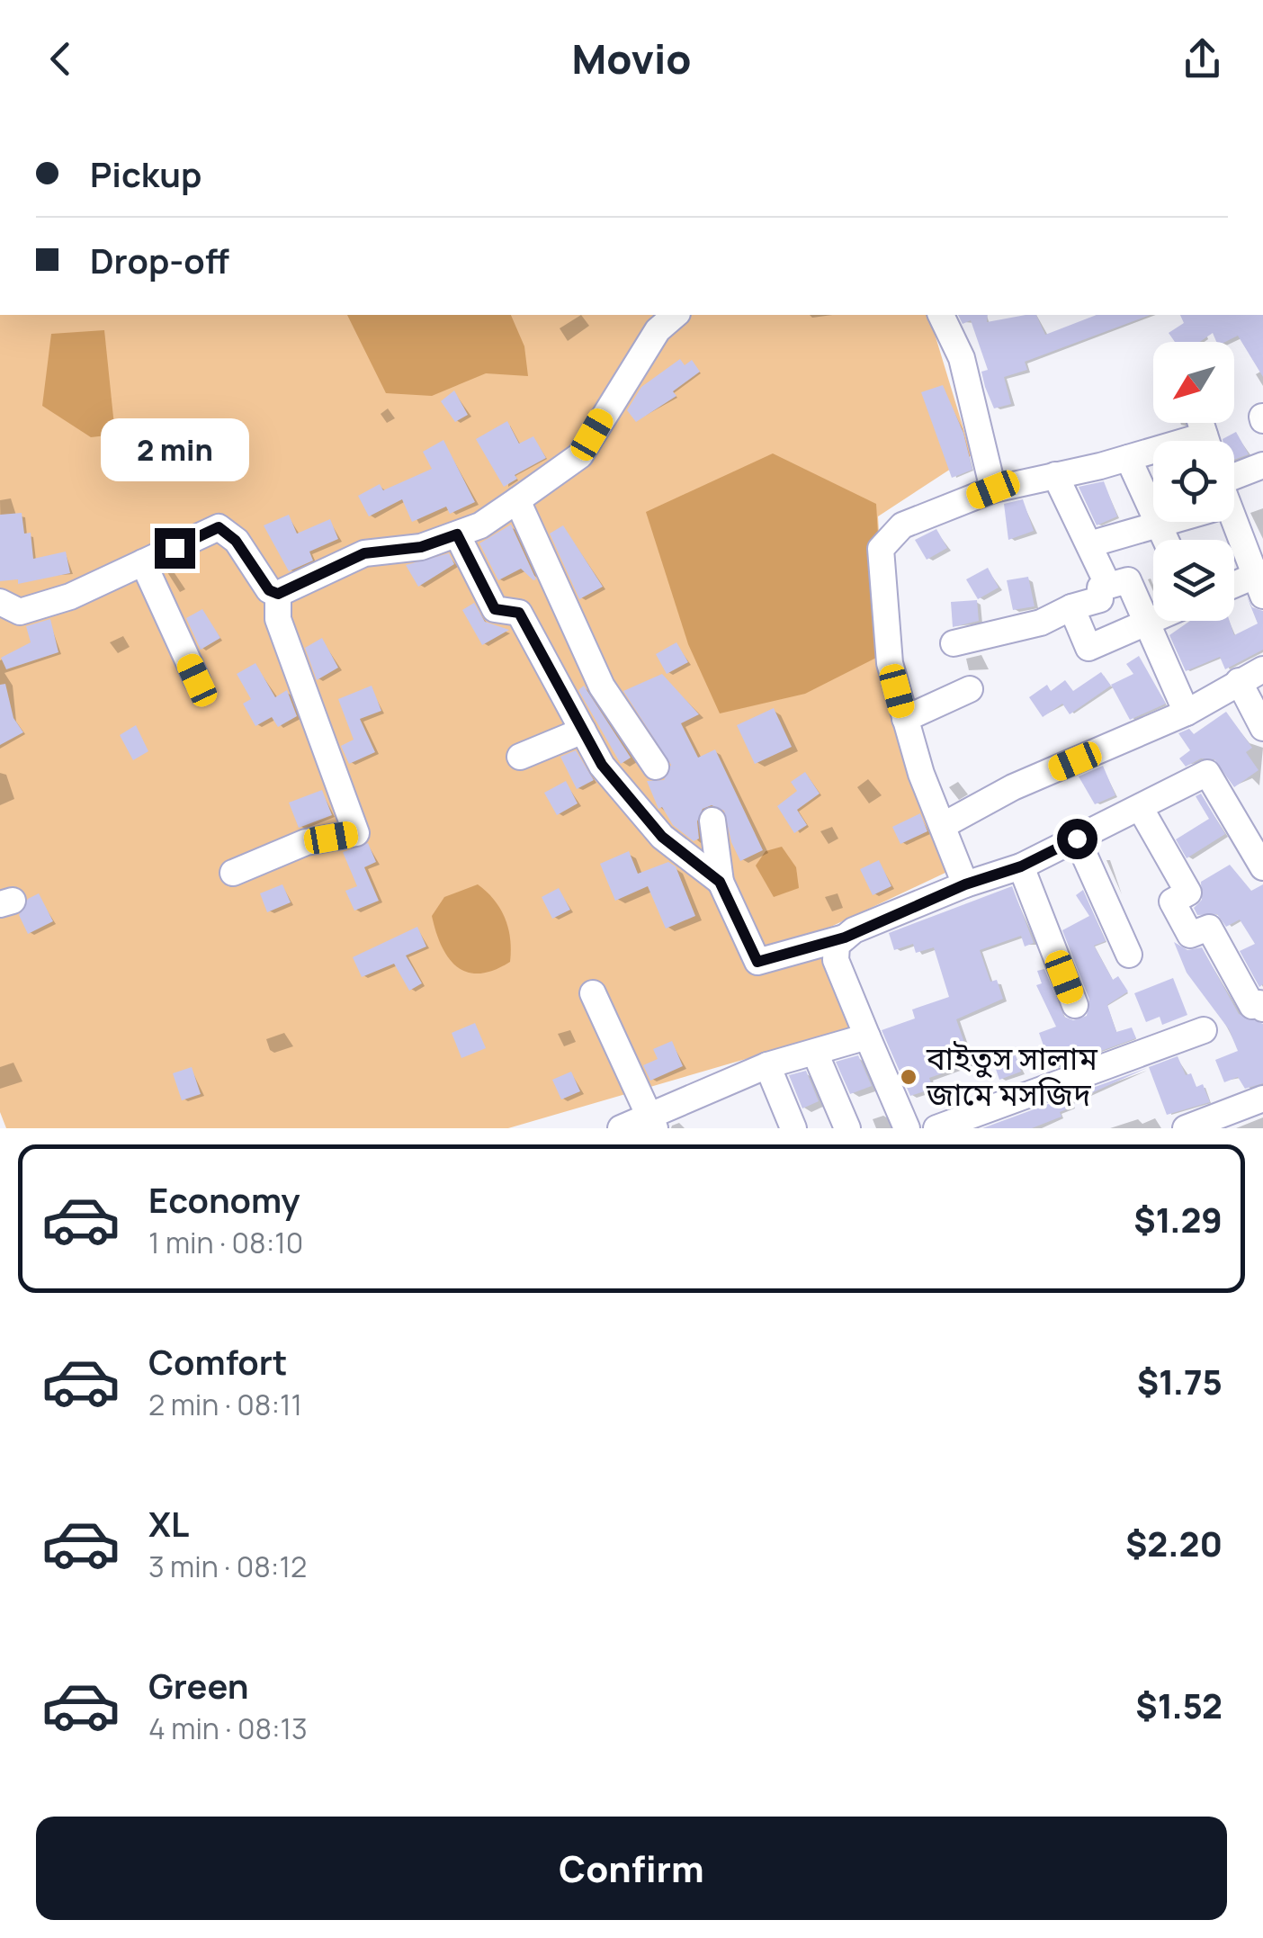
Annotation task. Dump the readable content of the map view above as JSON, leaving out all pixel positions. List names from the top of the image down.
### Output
{
  "places": ["বাইতুস সালাম জামে মসজিদ"],
  "north": "bottom left",
  "page": {
    "header": "Movio",
    "banner": ["Pickup", "Drop-off"],
    "bubble": "2 min",
    "list": [
      {
        "name": "Economy",
        "note": "1 min · 08:10",
        "value": "$1.29"
      },
      {
        "name": "Comfort",
        "note": "2 min · 08:11",
        "value": "$1.75"
      },
      {
        "name": "XL",
        "note": "3 min · 08:12",
        "value": "$2.20"
      },
      {
        "name": "Green",
        "note": "4 min · 08:13",
        "value": "$1.52"
      }
    ],
    "buttons": "Confirm"
  }
}
